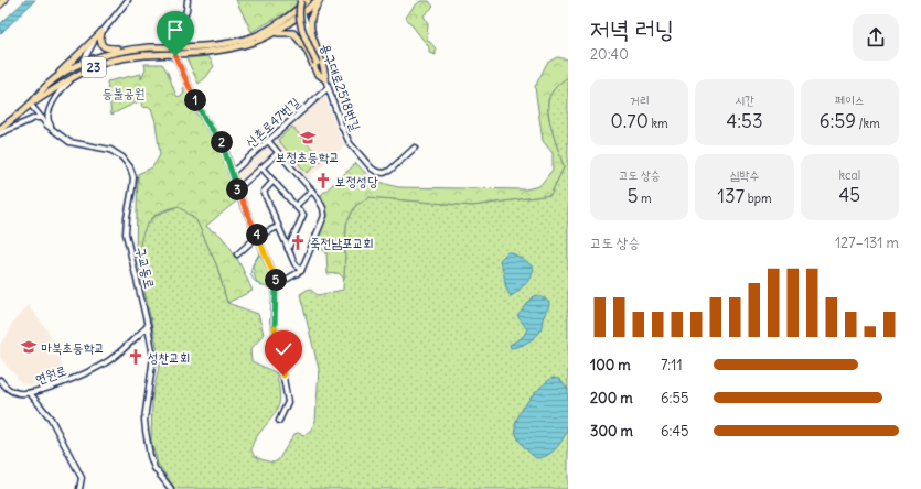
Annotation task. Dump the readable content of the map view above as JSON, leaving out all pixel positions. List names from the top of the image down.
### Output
{
  "streets": {
    "main road": ["23"],
    "street": [
      "용구대로2518번길",
      "신촌로47번길",
      "구교동로",
      "연원로"
    ]
  },
  "crossings": [
    ["23", "용구대로2518번길"],
    ["23", "구교동로"],
    ["용구대로2518번길", "신촌로47번길"],
    ["구교동로", "연원로"]
  ],
  "parks": ["등불공원"],
  "places": {
    "school or university": ["보정초등학교", "마북초등학교"],
    "church": ["보정성당", "죽전남포교회", "성찬교회"]
  },
  "page": {
    "heading": ["저녁 러닝", "20:40"],
    "stats": [
      ["거리", "0.70 km"],
      ["시간", "4:53"],
      ["페이스", "6:59 /km"],
      ["고도 상승", "5 m"],
      ["심박수", "137 bpm"],
      ["kcal", "45"]
    ],
    "pins": [
      "1",
      "2",
      "3",
      "4",
      "5"
    ],
    "chart": ["고도 상승", "127–131 m"],
    "list": [
      {
        "name": "100 m",
        "note": "7:11"
      },
      {
        "name": "200 m",
        "note": "6:55"
      },
      {
        "name": "300 m",
        "note": "6:45"
      }
    ]
  }
}
